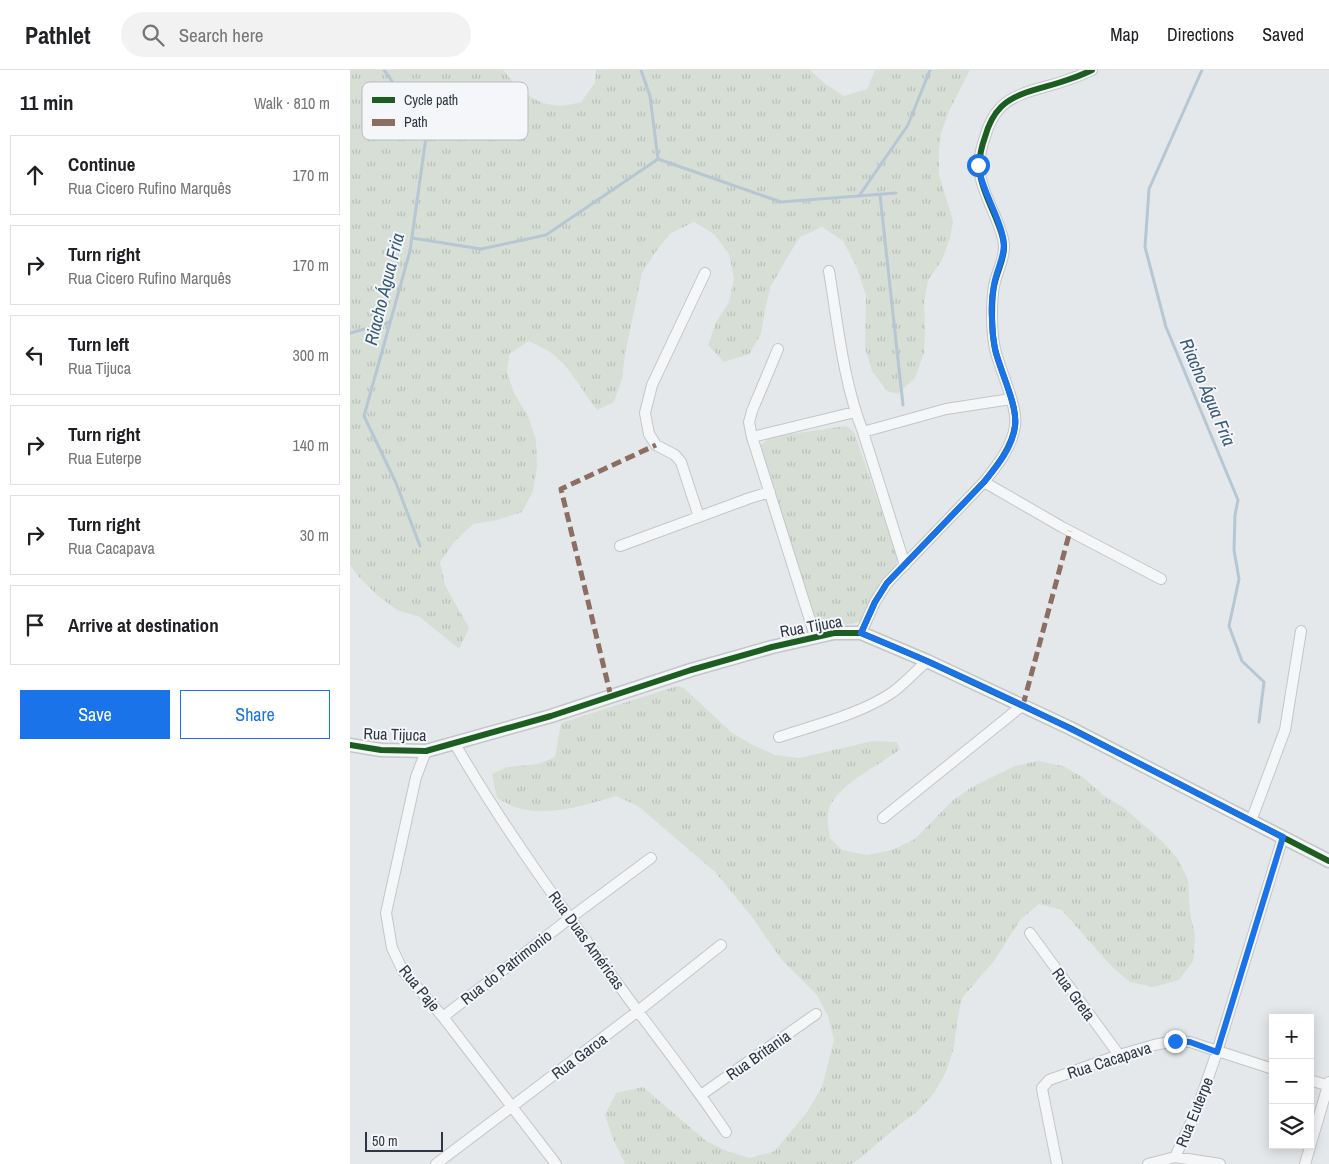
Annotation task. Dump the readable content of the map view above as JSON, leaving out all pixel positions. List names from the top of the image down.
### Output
{
  "streets": {
    "street": [
      "Rua Tijuca",
      "Rua Duas Américas",
      "Rua do Patrimonio",
      "Rua Paje",
      "Rua Greta",
      "Rua Britania",
      "Rua Garoa",
      "Rua Cacapava",
      "Rua Euterpe"
    ]
  },
  "crossings": [
    ["Rua Tijuca", "Rua Duas Américas"],
    ["Rua Tijuca", "Rua Paje"],
    ["Rua Tijuca", "Rua Euterpe"],
    ["Rua Duas Américas", "Rua do Patrimonio"],
    ["Rua Duas Américas", "Rua Britania"],
    ["Rua Duas Américas", "Rua Garoa"],
    ["Rua do Patrimonio", "Rua Paje"],
    ["Rua Paje", "Rua Garoa"],
    ["Rua Greta", "Rua Cacapava"],
    ["Rua Cacapava", "Rua Euterpe"]
  ],
  "water": ["Riacho Água Fria"],
  "legend": ["Cycle path", "Path"],
  "scale_bar": "50 m",
  "page": {
    "header": "Pathlet",
    "search": "Search here",
    "nav": ["Map", "Directions", "Saved"],
    "heading": ["11 min", "Walk · 810 m"],
    "list": [
      ["Continue", "Rua Cicero Rufino Marquês", "170 m"],
      ["Turn right", "Rua Cicero Rufino Marquês", "170 m"],
      ["Turn left", "Rua Tijuca", "300 m"],
      ["Turn right", "Rua Euterpe", "140 m"],
      ["Turn right", "Rua Cacapava", "30 m"],
      "Arrive at destination"
    ],
    "buttons": ["Save", "Share"],
    "map_buttons": ["+", "−"],
    "scale": "50 m"
  }
}
